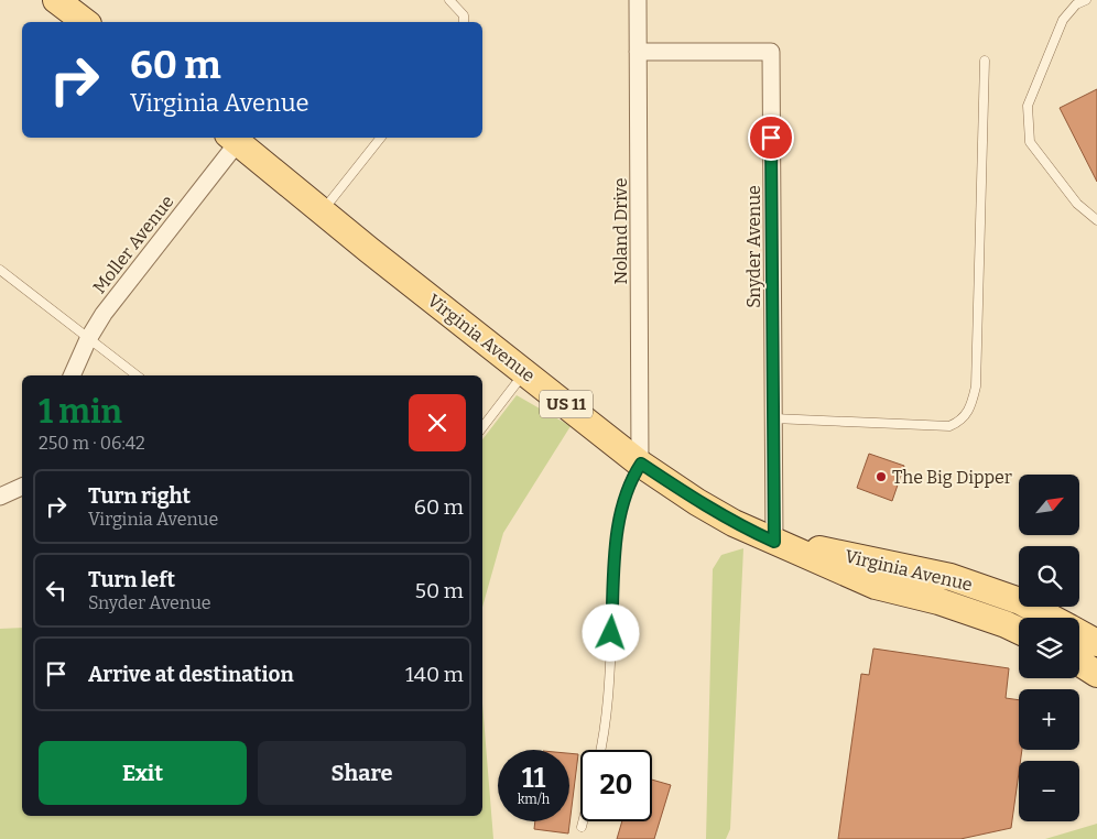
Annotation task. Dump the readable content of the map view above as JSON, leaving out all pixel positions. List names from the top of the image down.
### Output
{
  "streets": {
    "main road": ["Virginia Avenue", "US 11"],
    "street": ["Noland Drive", "Moller Avenue", "Snyder Avenue"]
  },
  "crossings": [
    ["Noland Drive", "Snyder Avenue"],
    ["Noland Drive", "Virginia Avenue"],
    ["Moller Avenue", "Virginia Avenue"],
    ["Snyder Avenue", "Virginia Avenue"]
  ],
  "places": ["The Big Dipper"],
  "north": "top right",
  "page": {
    "turn": ["60 m", "Virginia Avenue"],
    "heading": ["1 min", "250 m · 06:42"],
    "list": [
      {
        "name": "Turn right",
        "note": "Virginia Avenue",
        "value": "60 m"
      },
      {
        "name": "Turn left",
        "note": "Snyder Avenue",
        "value": "50 m"
      },
      {
        "name": "Arrive at destination",
        "value": "140 m"
      }
    ],
    "map_buttons": ["+", "−"],
    "buttons": ["Exit", "Share"],
    "speed": "11 km/h",
    "limit": "20"
  }
}
